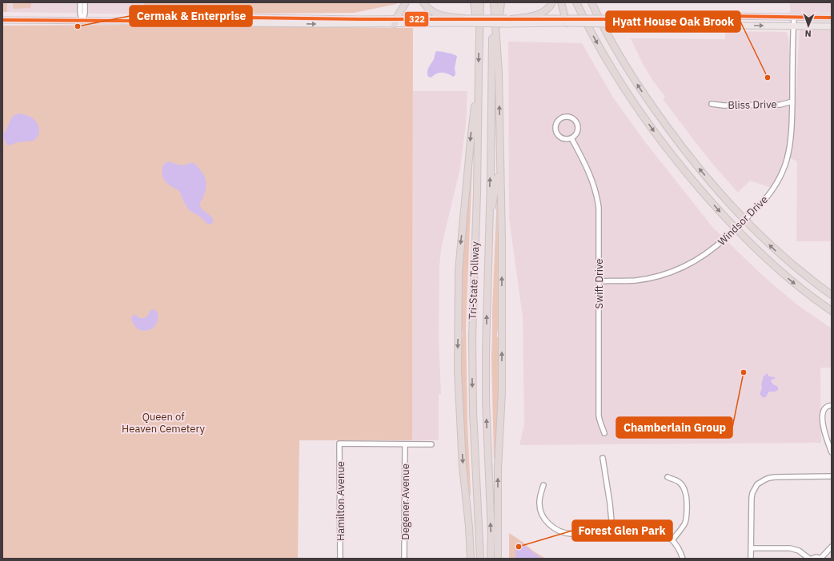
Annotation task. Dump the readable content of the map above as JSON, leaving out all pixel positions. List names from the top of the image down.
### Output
{
  "streets": {
    "highway": ["Tri-State Tollway"],
    "street": [
      "Bliss Drive",
      "Windsor Drive",
      "Swift Drive",
      "Hamilton Avenue",
      "Degener Avenue"
    ]
  },
  "crossings": [
    ["Bliss Drive", "Windsor Drive"],
    ["Windsor Drive", "Swift Drive"],
    ["Hamilton Avenue", "Degener Avenue"]
  ],
  "parks": ["Queen of Heaven Cemetery"],
  "places": [
    "Cermak & Enterprise",
    "Hyatt House Oak Brook",
    "Chamberlain Group",
    "Forest Glen Park"
  ],
  "lines": ["transit line 322"],
  "north": "bottom"
}
